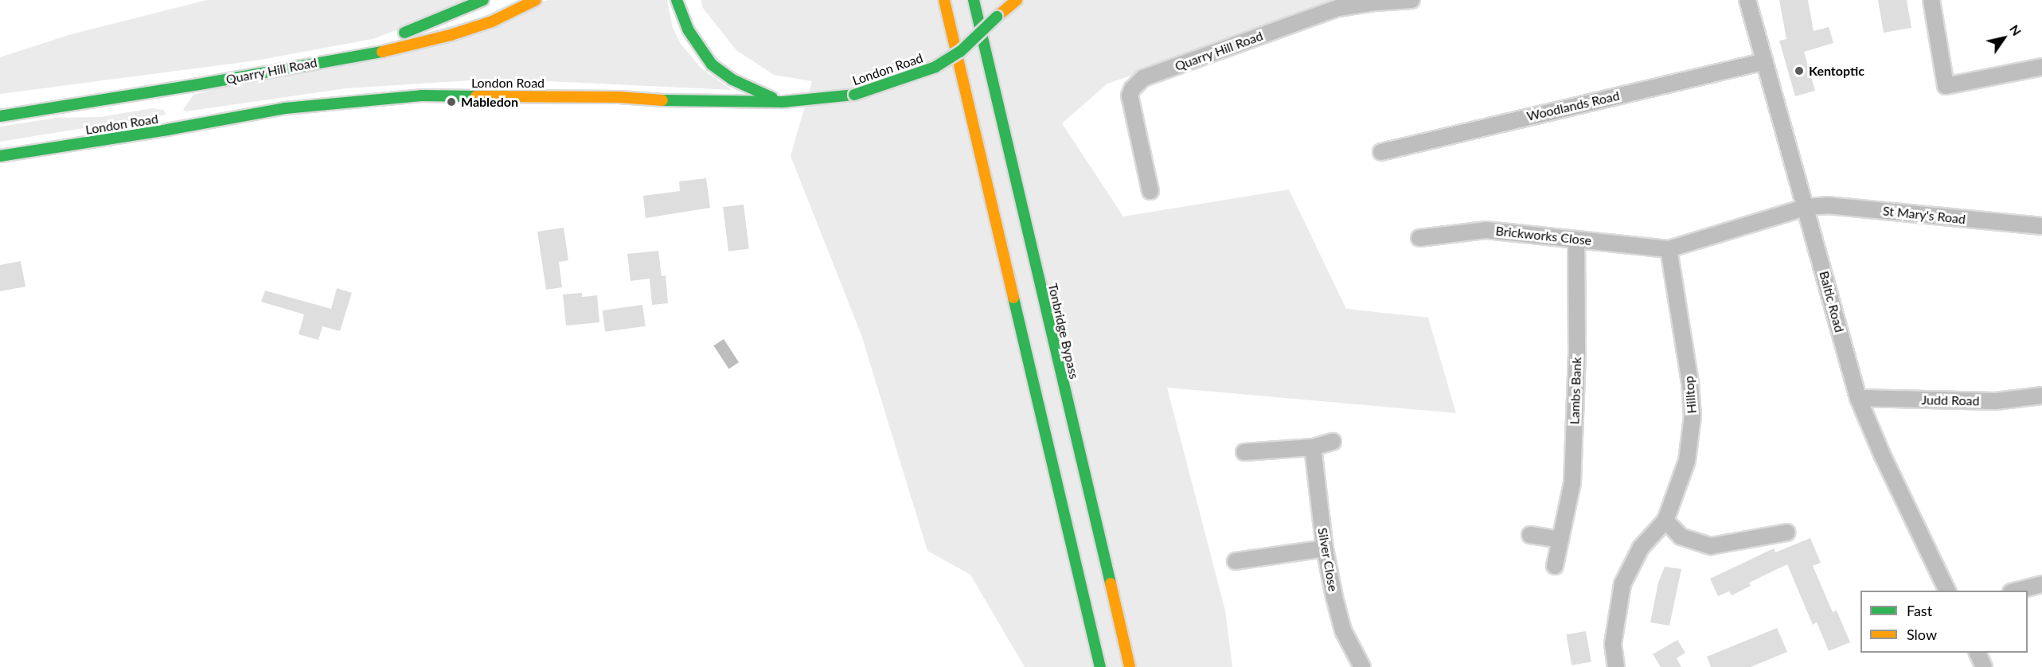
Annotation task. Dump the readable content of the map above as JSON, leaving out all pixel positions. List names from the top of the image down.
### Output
{
  "streets": {
    "highway": ["Quarry Hill Road", "London Road", "Tonbridge Bypass"],
    "street": [
      "Woodlands Road",
      "St Mary's Road",
      "Brickworks Close",
      "Baltic Road",
      "Lambs Bank",
      "Hilltop",
      "Judd Road",
      "Silver Close"
    ]
  },
  "crossings": [
    ["Woodlands Road", "Baltic Road"],
    ["St Mary's Road", "Baltic Road"],
    ["Brickworks Close", "Lambs Bank"],
    ["Brickworks Close", "Hilltop"],
    ["Baltic Road", "Judd Road"]
  ],
  "places": ["Kentoptic", "Mabledon"],
  "legend": ["Fast", "Slow"],
  "north": "top right"
}
